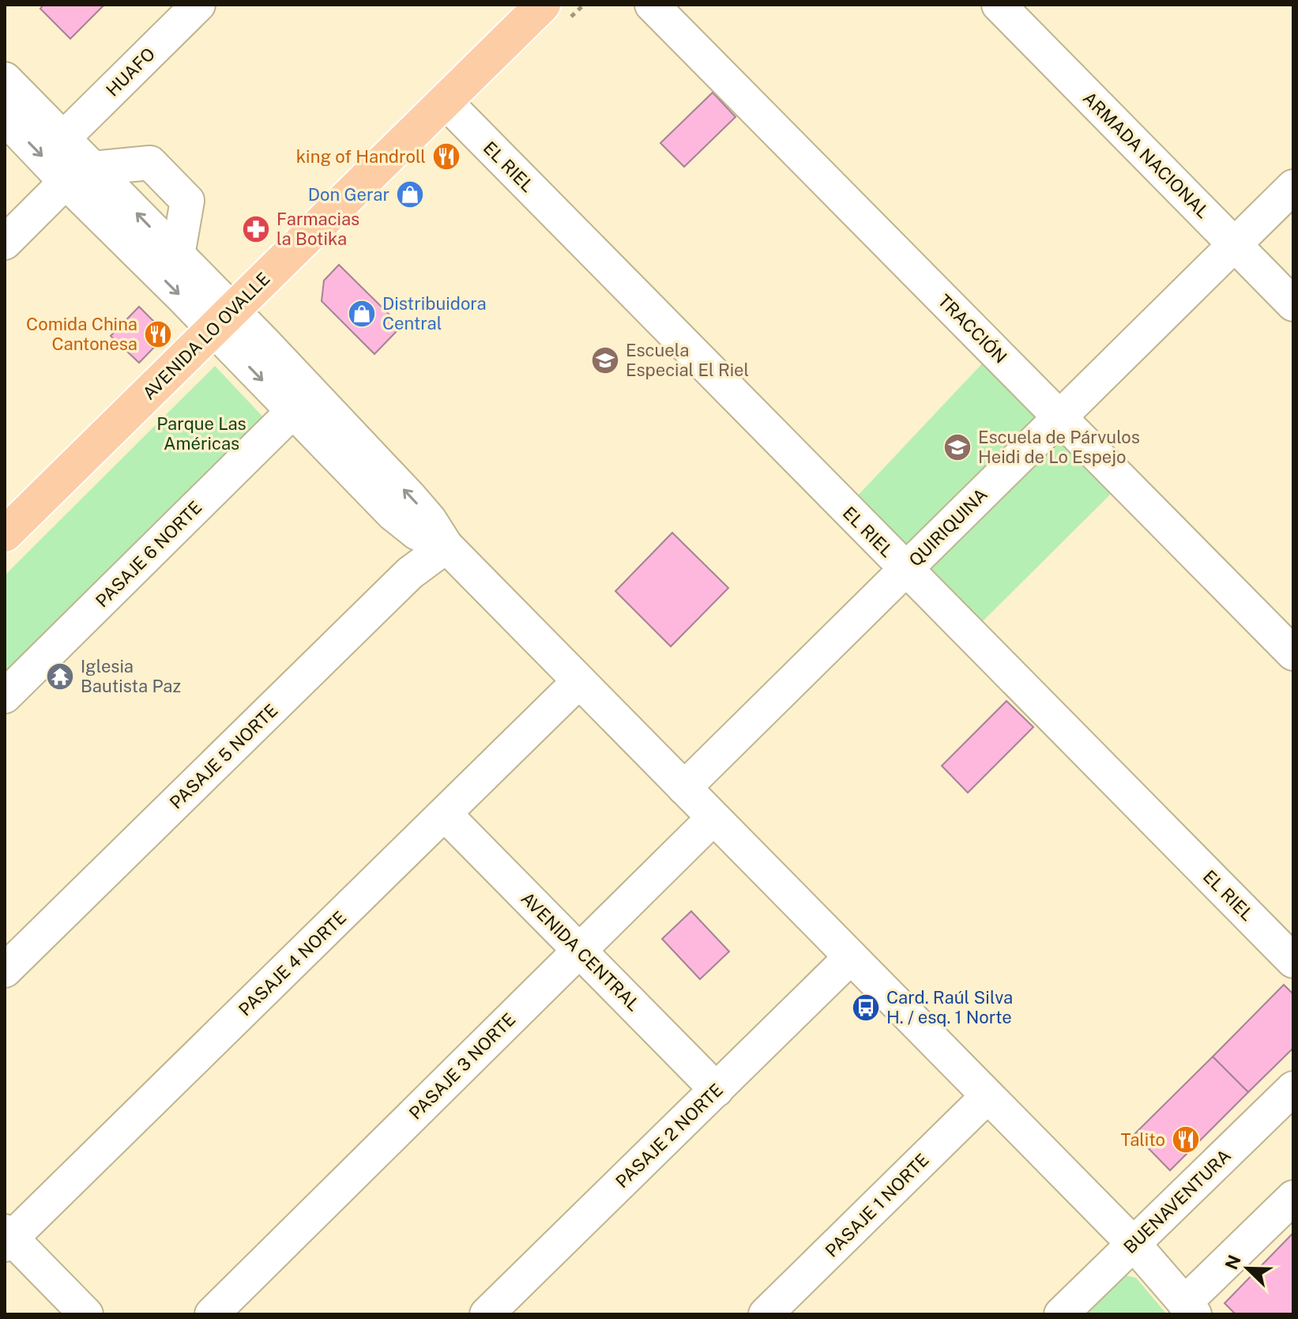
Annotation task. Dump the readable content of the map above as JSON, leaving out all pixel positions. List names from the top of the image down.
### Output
{
  "streets": {
    "main road": ["AVENIDA LO OVALLE"],
    "street": [
      "HUAFO",
      "ARMADA NACIONAL",
      "EL RIEL",
      "TRACCIÓN",
      "QUIRIQUINA",
      "PASAJE 6 NORTE",
      "PASAJE 5 NORTE",
      "AVENIDA CENTRAL",
      "PASAJE 4 NORTE",
      "PASAJE 3 NORTE",
      "PASAJE 2 NORTE",
      "BUENAVENTURA",
      "PASAJE 1 NORTE"
    ]
  },
  "crossings": [
    ["ARMADA NACIONAL", "QUIRIQUINA"],
    ["EL RIEL", "AVENIDA LO OVALLE"],
    ["EL RIEL", "QUIRIQUINA"],
    ["TRACCIÓN", "QUIRIQUINA"],
    ["AVENIDA CENTRAL", "PASAJE 4 NORTE"],
    ["AVENIDA CENTRAL", "PASAJE 3 NORTE"],
    ["AVENIDA CENTRAL", "PASAJE 2 NORTE"]
  ],
  "parks": ["Parque Las Américas"],
  "places": {
    "restaurant": ["king of Handroll", "Comida China Cantonesa", "Talito"],
    "shop": ["Don Gerar", "Distribuidora Central"],
    "pharmacy": ["Farmacias la Botika"],
    "school or university": ["Escuela Especial El Riel", "Escuela de Párvulos Heidi de Lo Espejo"],
    "temple": ["Iglesia Bautista Paz"],
    "bus stop": ["Card. Raúl Silva H. / esq. 1 Norte"]
  },
  "north": "top left"
}
